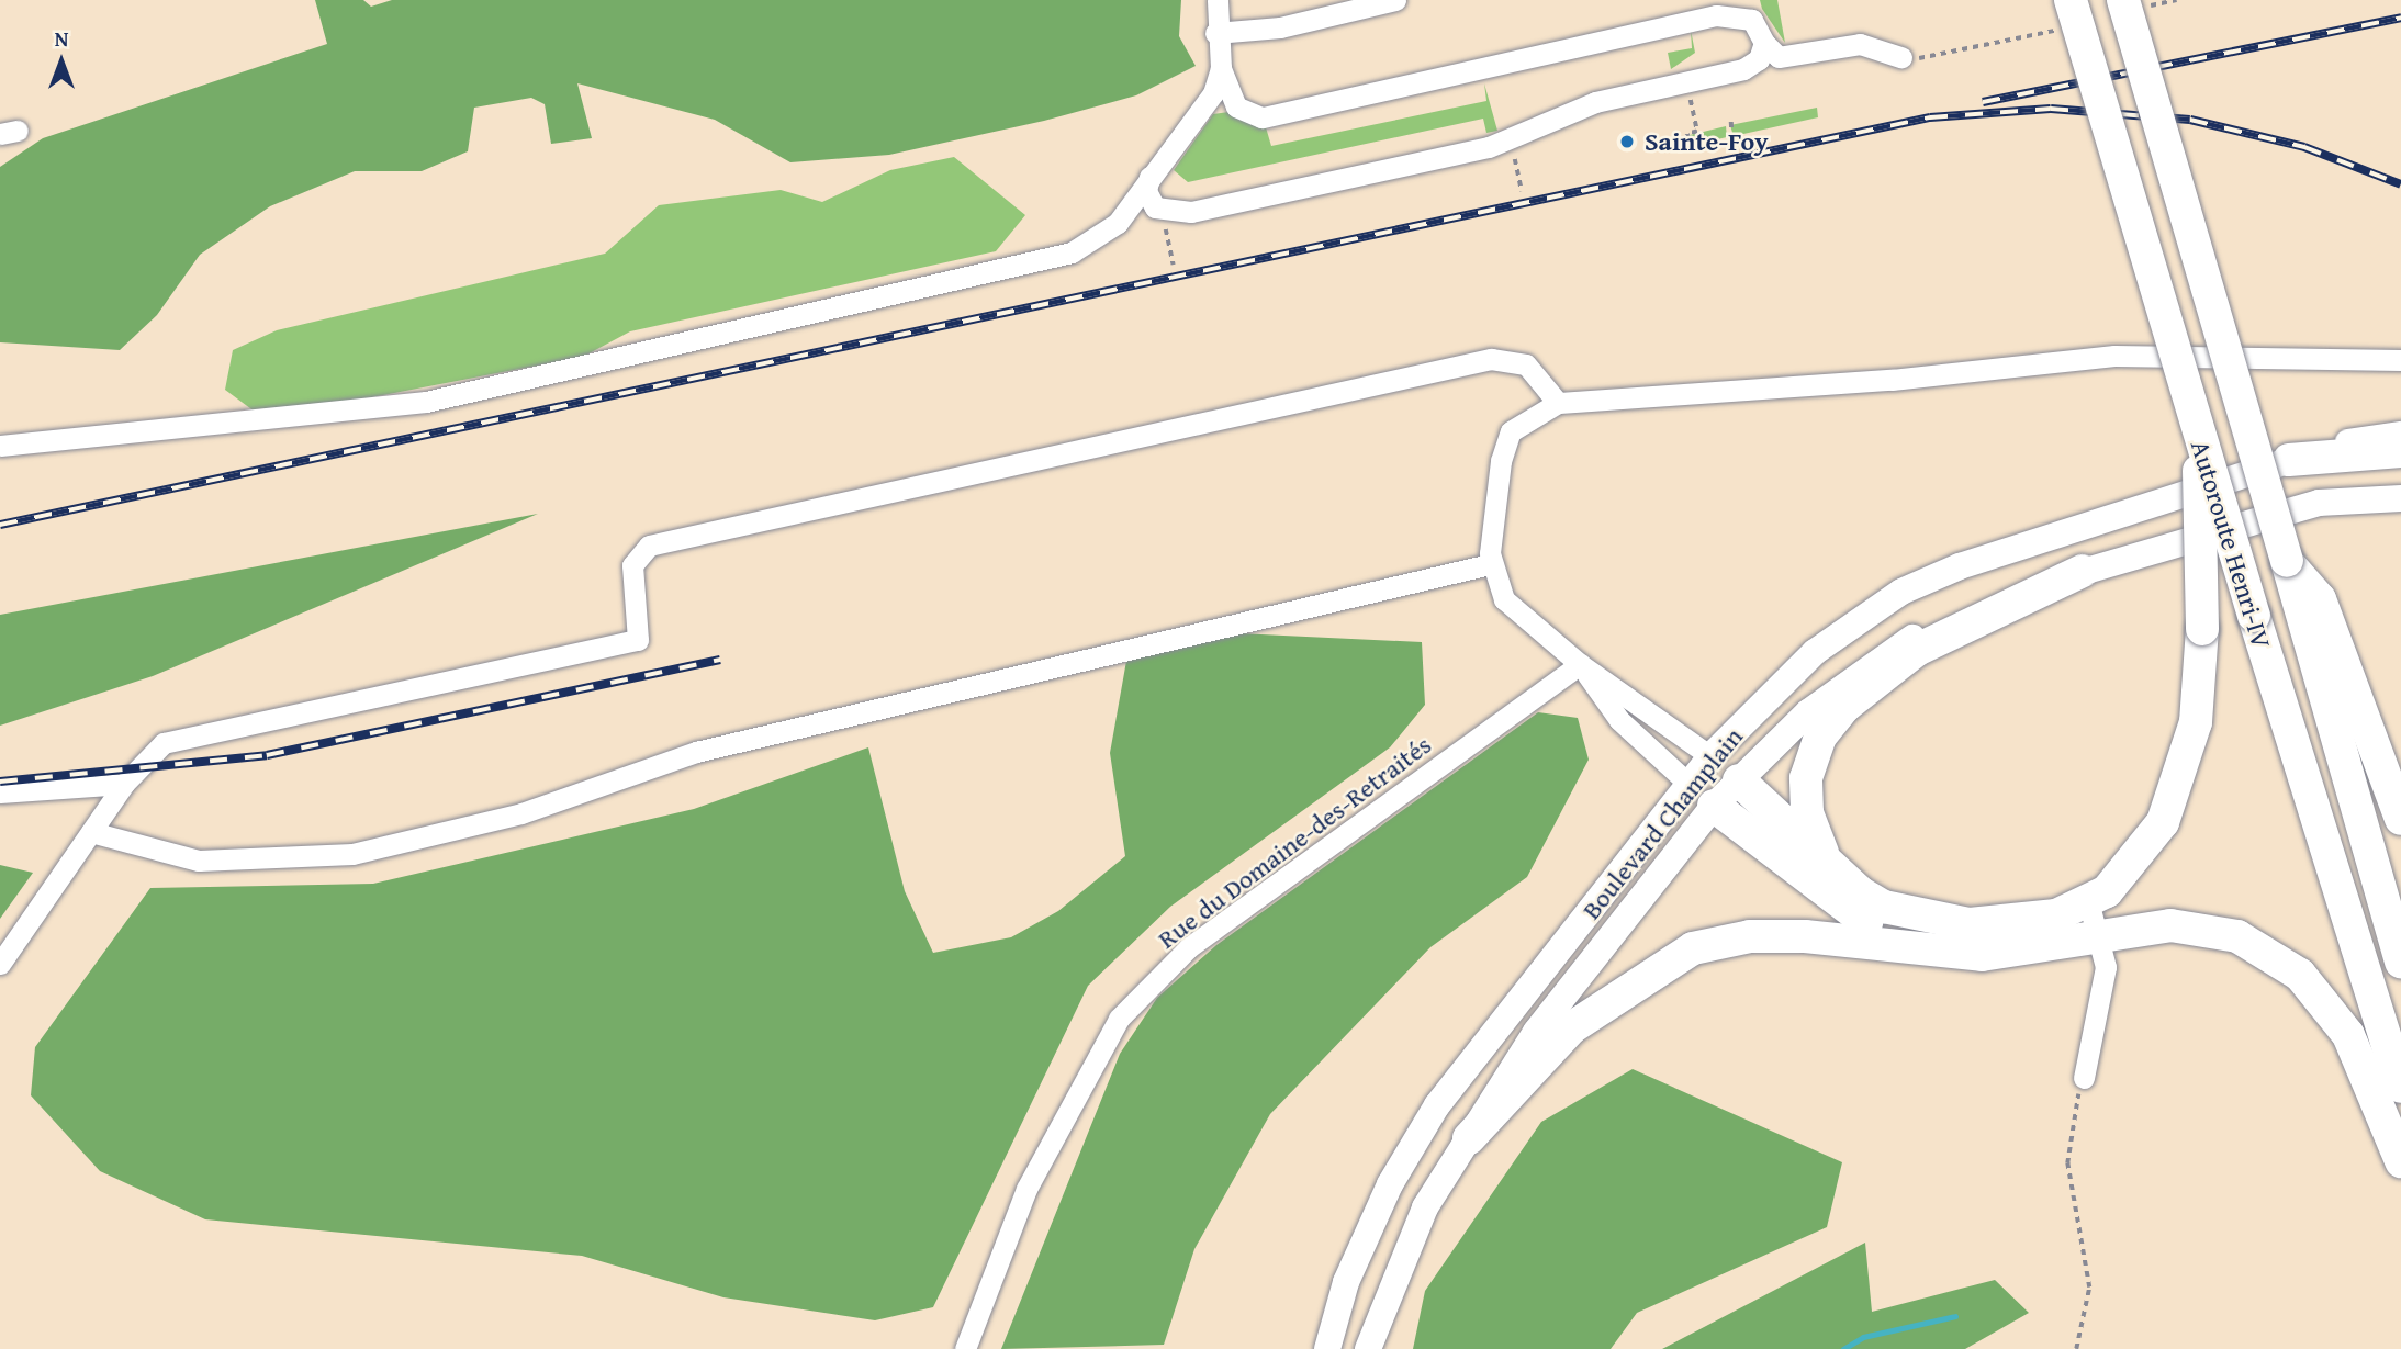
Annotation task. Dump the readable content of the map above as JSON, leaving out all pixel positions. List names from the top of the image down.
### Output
{
  "streets": {
    "highway": ["Autoroute Henri-IV"],
    "main road": ["Boulevard Champlain"],
    "street": ["Rue du Domaine-des-Retraités"]
  },
  "places": ["Sainte-Foy"],
  "north": "top"
}
